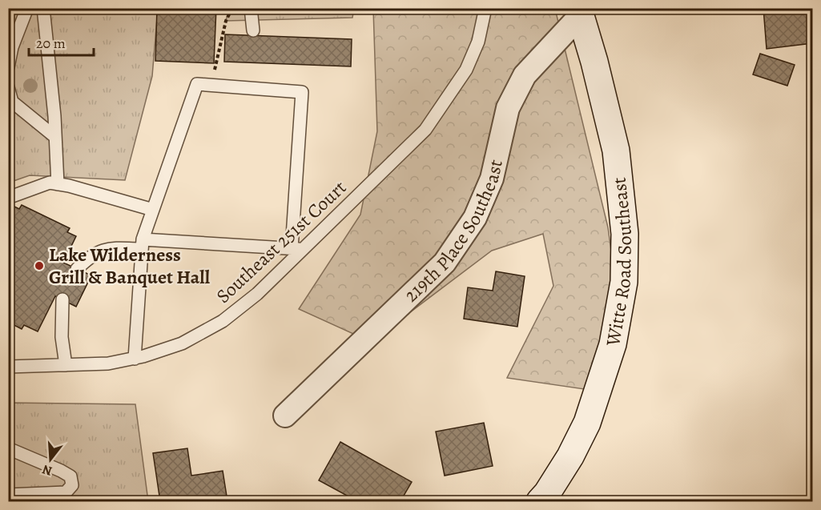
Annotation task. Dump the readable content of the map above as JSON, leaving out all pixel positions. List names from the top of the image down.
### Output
{
  "streets": {
    "street": ["219th Place Southeast", "Witte Road Southeast"],
    "lane": ["Southeast 251st Court"]
  },
  "crossings": [
    ["219th Place Southeast", "Witte Road Southeast"]
  ],
  "places": ["Lake Wilderness Grill & Banquet Hall"],
  "scale_bar": "20 m",
  "north": "bottom"
}
